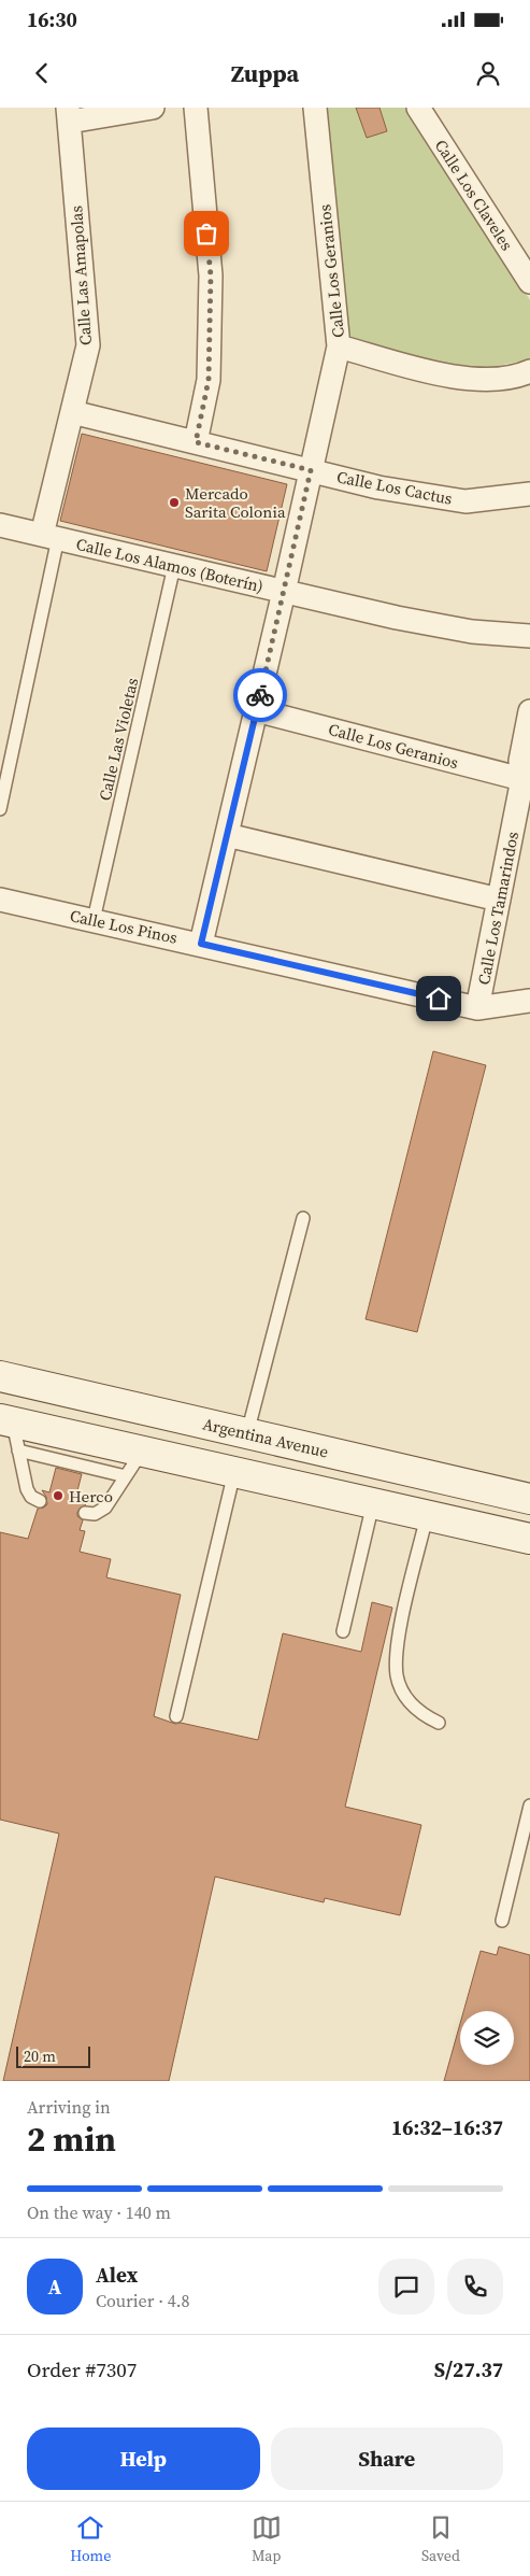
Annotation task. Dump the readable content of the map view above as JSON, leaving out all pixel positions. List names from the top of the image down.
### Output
{
  "streets": {
    "main road": ["Argentina Avenue"],
    "street": [
      "Calle Los Claveles",
      "Calle Los Geranios",
      "Calle Las Amapolas",
      "Calle Los Cactus",
      "Calle Los Alamos (Boterín)",
      "Calle Los Tamarindos",
      "Calle Los Pinos"
    ],
    "lane": ["Calle Las Violetas"]
  },
  "crossings": [
    ["Calle Los Geranios", "Calle Los Cactus"],
    ["Calle Los Geranios", "Calle Los Alamos (Boterín)"],
    ["Calle Los Geranios", "Calle Los Tamarindos"],
    ["Calle Los Geranios", "Calle Los Pinos"],
    ["Calle Las Amapolas", "Calle Los Cactus"],
    ["Calle Las Amapolas", "Calle Los Alamos (Boterín)"],
    ["Calle Los Alamos (Boterín)", "Calle Las Violetas"],
    ["Calle Las Violetas", "Calle Los Pinos"],
    ["Calle Los Tamarindos", "Calle Los Pinos"]
  ],
  "places": ["Mercado Sarita Colonia", "Herco"],
  "scale_bar": "20 m",
  "page": {
    "status": "16:30",
    "header": "Zuppa",
    "scale": "20 m",
    "heading": ["2 min", "Arriving in", "16:32–16:37"],
    "panel": [
      "Alex",
      "Courier · 4.8",
      "Order #7307",
      "S/27.37"
    ],
    "bar": "On the way · 140 m",
    "round": "A",
    "buttons": ["Help", "Share"],
    "tabs": ["Home", "Map", "Saved"]
  }
}
